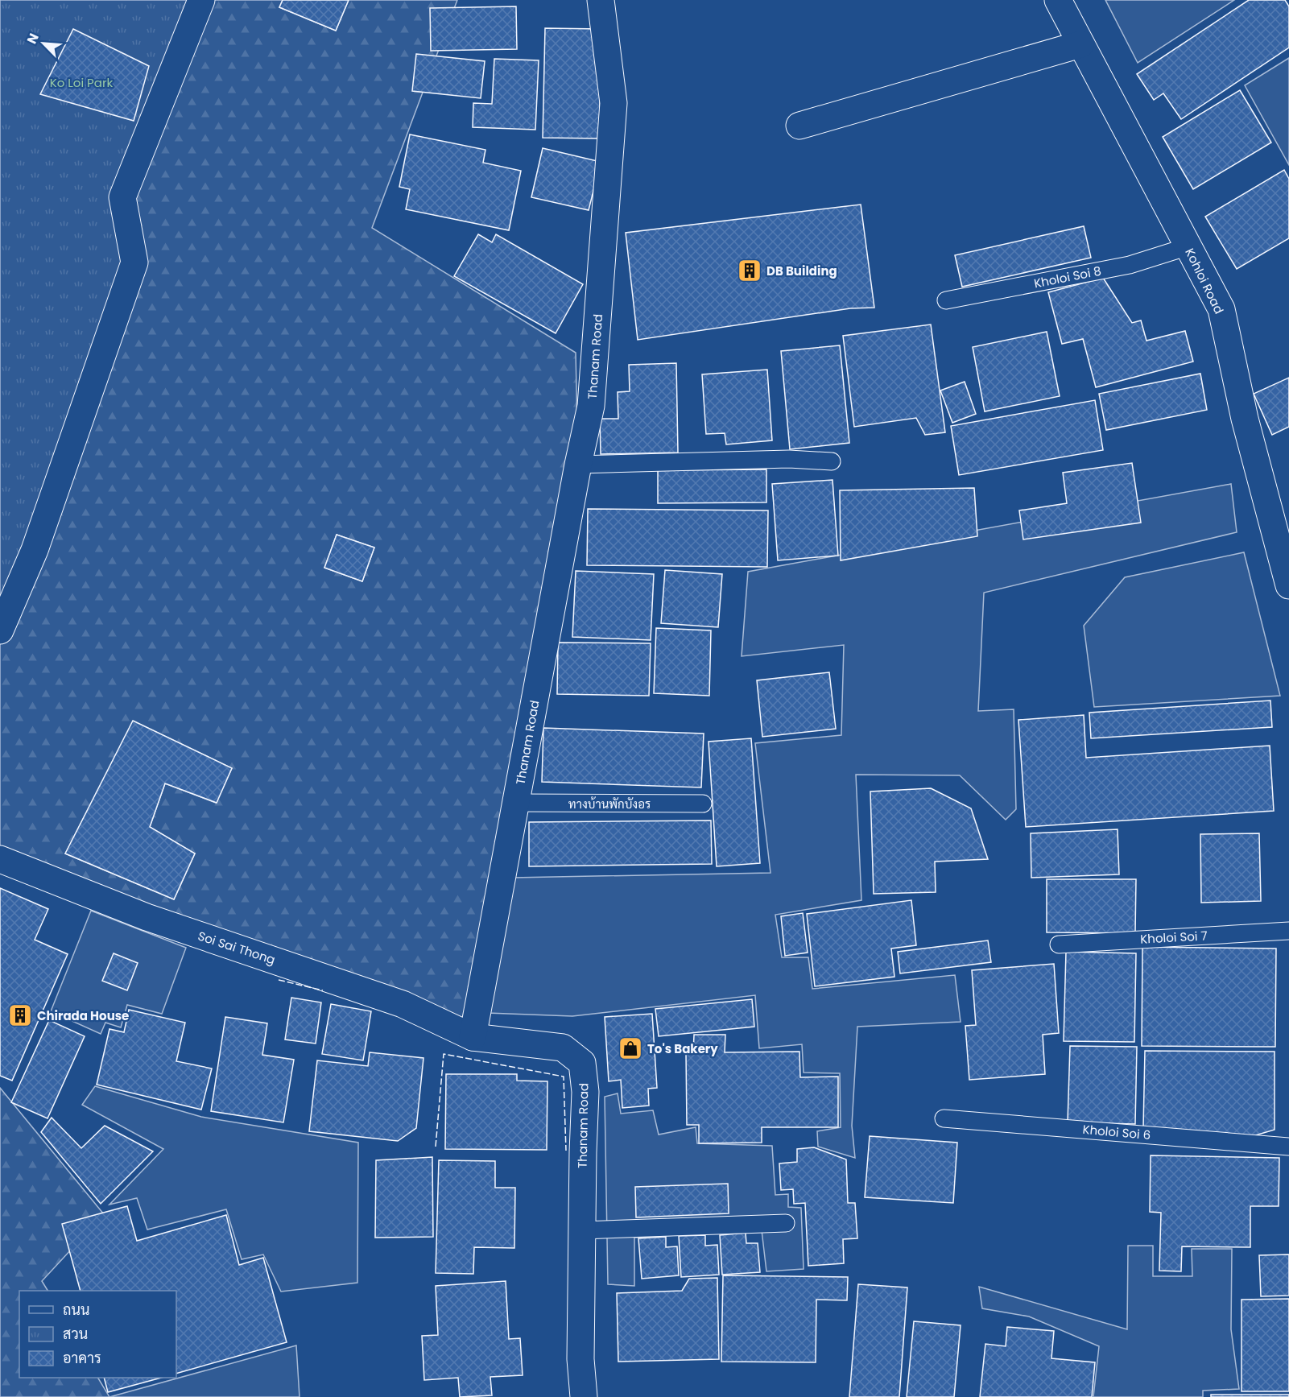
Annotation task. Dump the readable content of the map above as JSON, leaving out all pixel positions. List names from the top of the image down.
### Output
{
  "streets": {
    "street": ["Kohloi Road", "Thanam Road", "Soi Sai Thong"],
    "lane": [
      "Kholoi Soi 8",
      "ทางบ้านพักบังอร",
      "Kholoi Soi 7",
      "Kholoi Soi 6"
    ]
  },
  "crossings": [
    ["Kholoi Soi 8", "Kohloi Road"],
    ["Thanam Road", "ทางบ้านพักบังอร"],
    ["Thanam Road", "Soi Sai Thong"]
  ],
  "parks": ["Ko Loi Park"],
  "places": {
    "building": ["DB Building", "Chirada House"],
    "shop": ["To's Bakery"]
  },
  "legend": ["ถนน", "สวน", "อาคาร"],
  "north": "top left"
}
